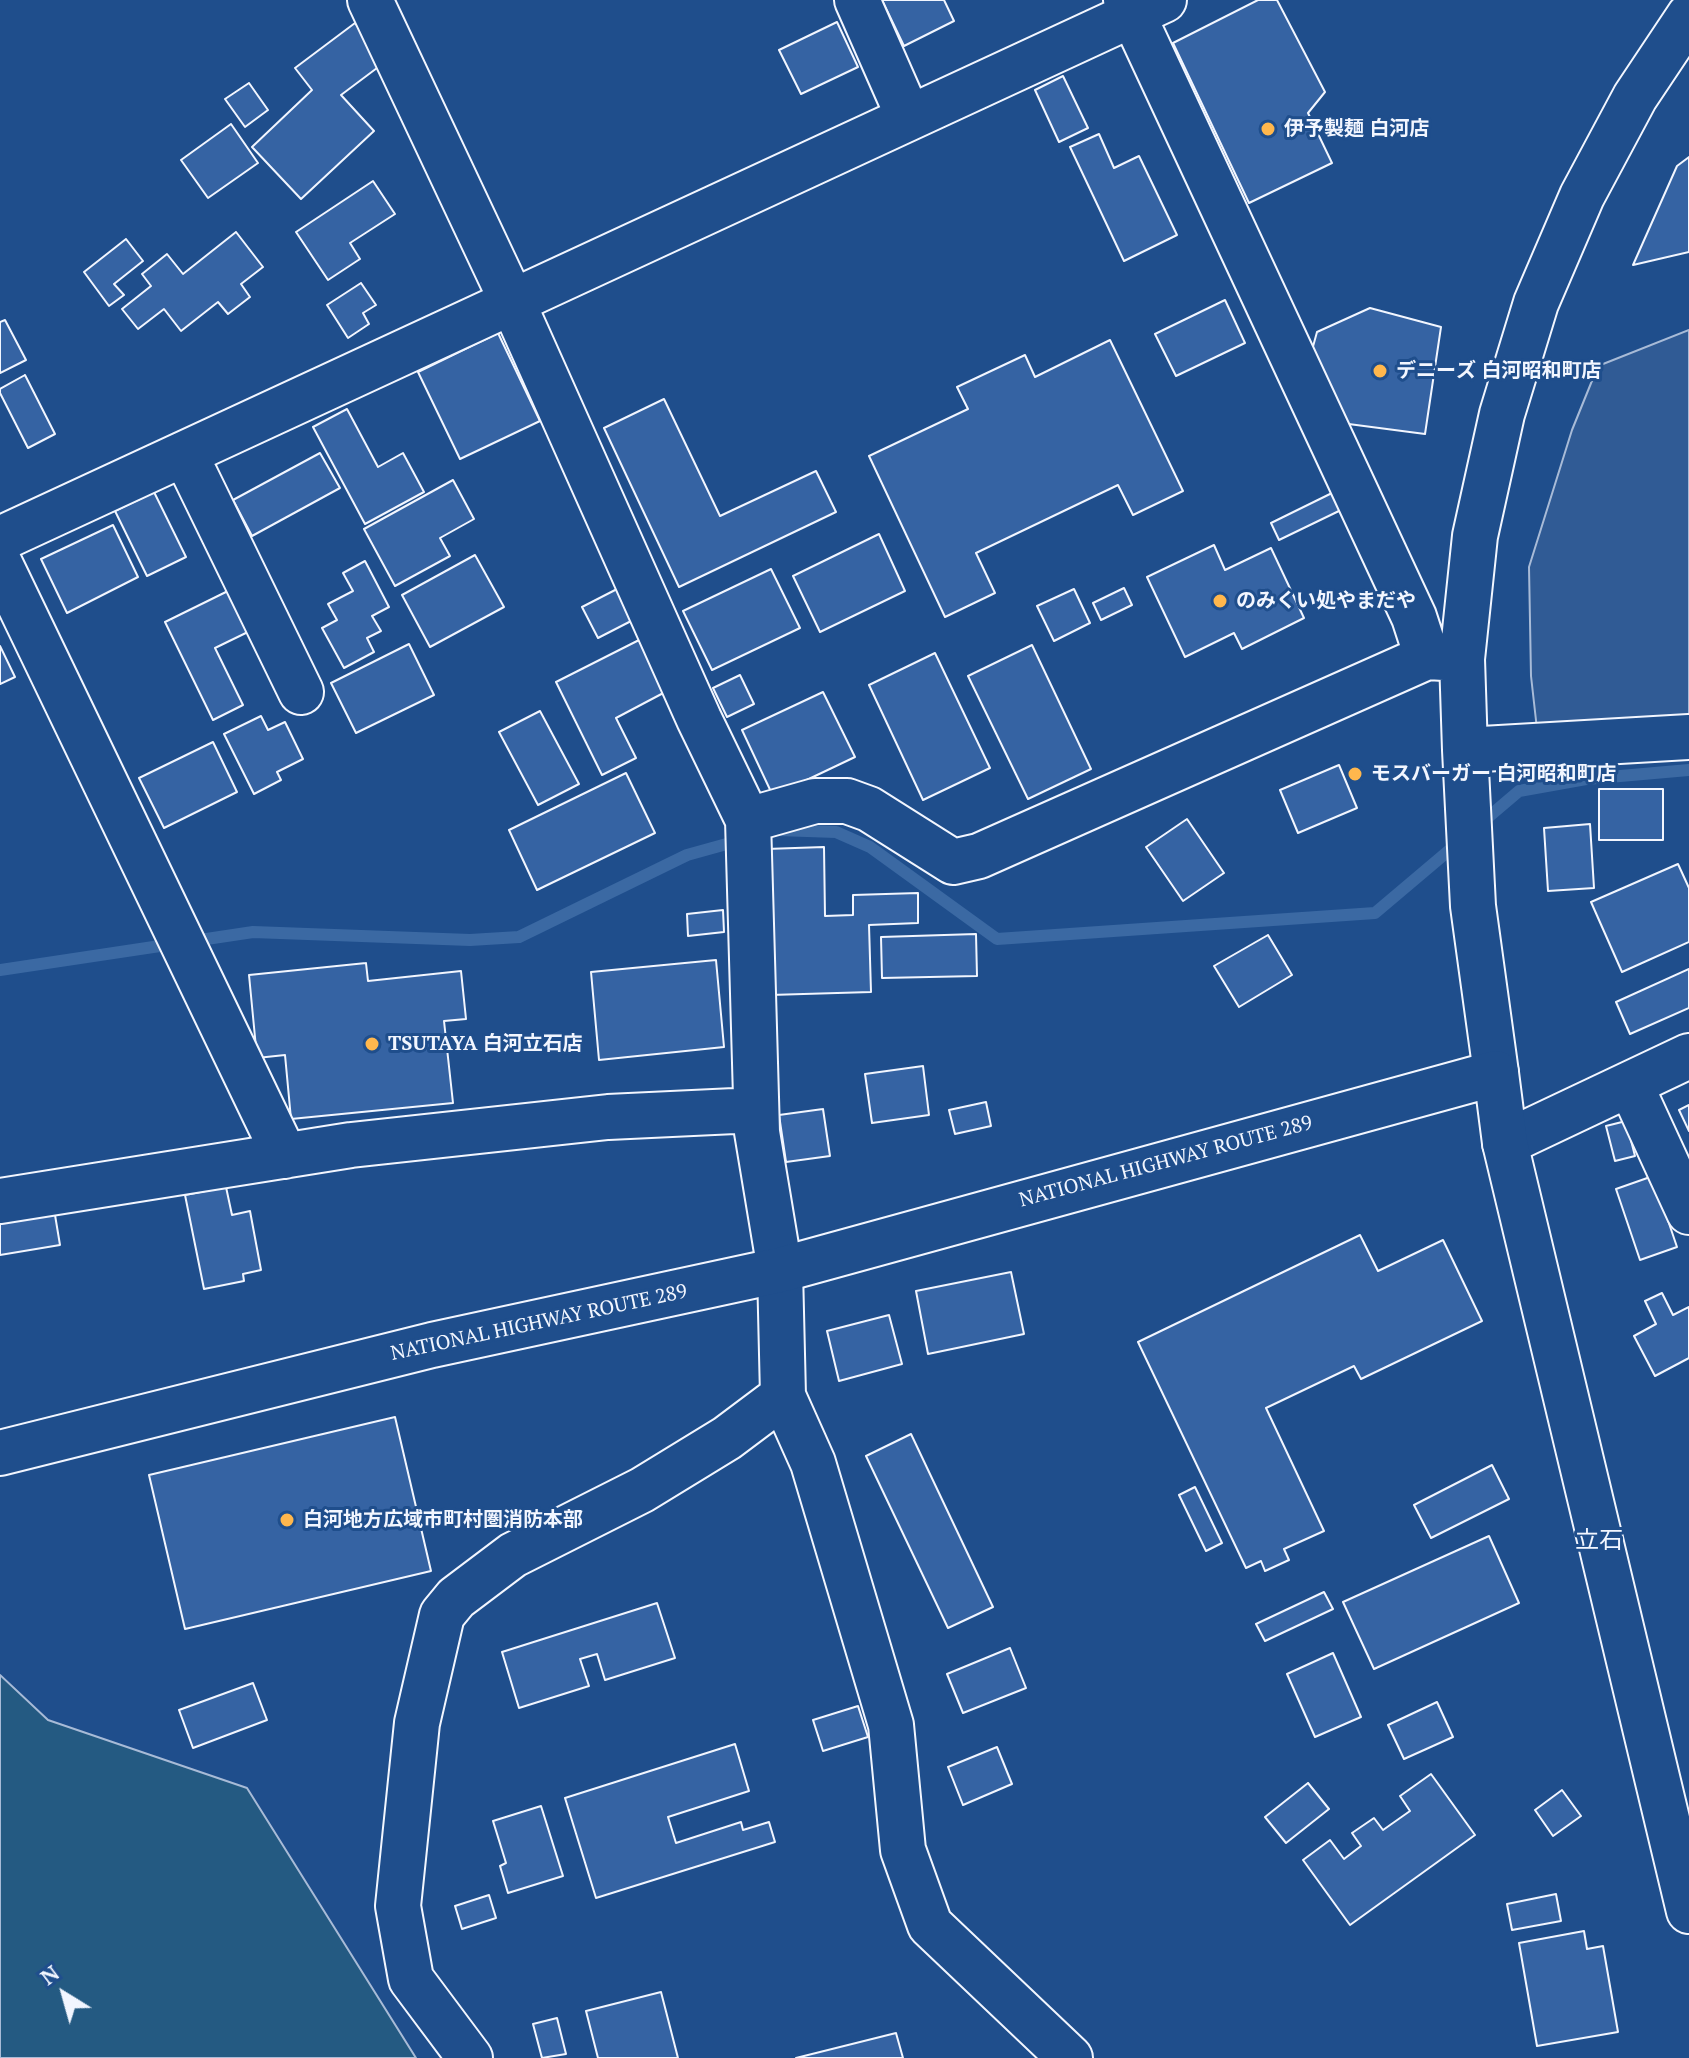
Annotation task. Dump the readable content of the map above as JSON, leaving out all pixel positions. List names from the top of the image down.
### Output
{
  "streets": {
    "main road": ["NATIONAL HIGHWAY ROUTE 289"]
  },
  "districts": ["立石"],
  "places": [
    "伊予製麺 白河店",
    "デニーズ 白河昭和町店",
    "のみくい処やまだや",
    "モスバーガー 白河昭和町店",
    "TSUTAYA 白河立石店",
    "白河地方広域市町村圏消防本部"
  ],
  "north": "top left"
}
